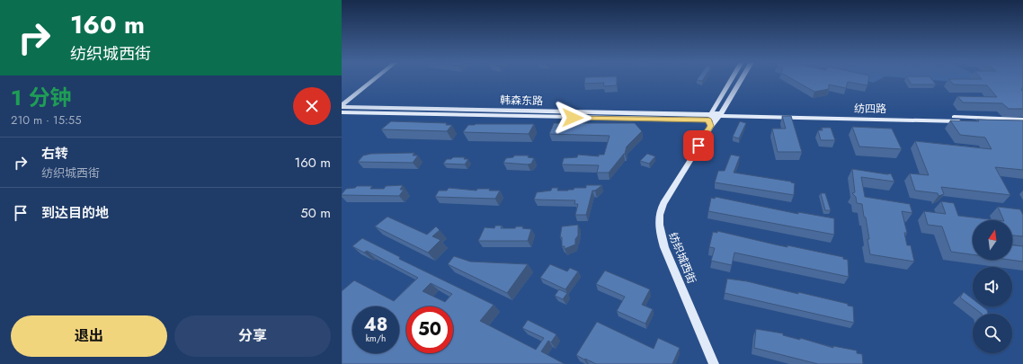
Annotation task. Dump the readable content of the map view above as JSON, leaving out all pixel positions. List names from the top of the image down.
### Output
{
  "streets": {
    "main road": ["韩森东路", "纺四路", "纺织城西街"]
  },
  "crossings": [
    ["韩森东路", "纺四路"],
    ["韩森东路", "纺织城西街"]
  ],
  "north": "top",
  "page": {
    "turn": ["160 m", "纺织城西街"],
    "heading": ["1 分钟", "210 m · 15:55"],
    "list": [
      {
        "name": "右转",
        "note": "纺织城西街",
        "value": "160 m"
      },
      {
        "name": "到达目的地",
        "value": "50 m"
      }
    ],
    "speed": "48 km/h",
    "limit": "50",
    "buttons": ["退出", "分享"]
  }
}
